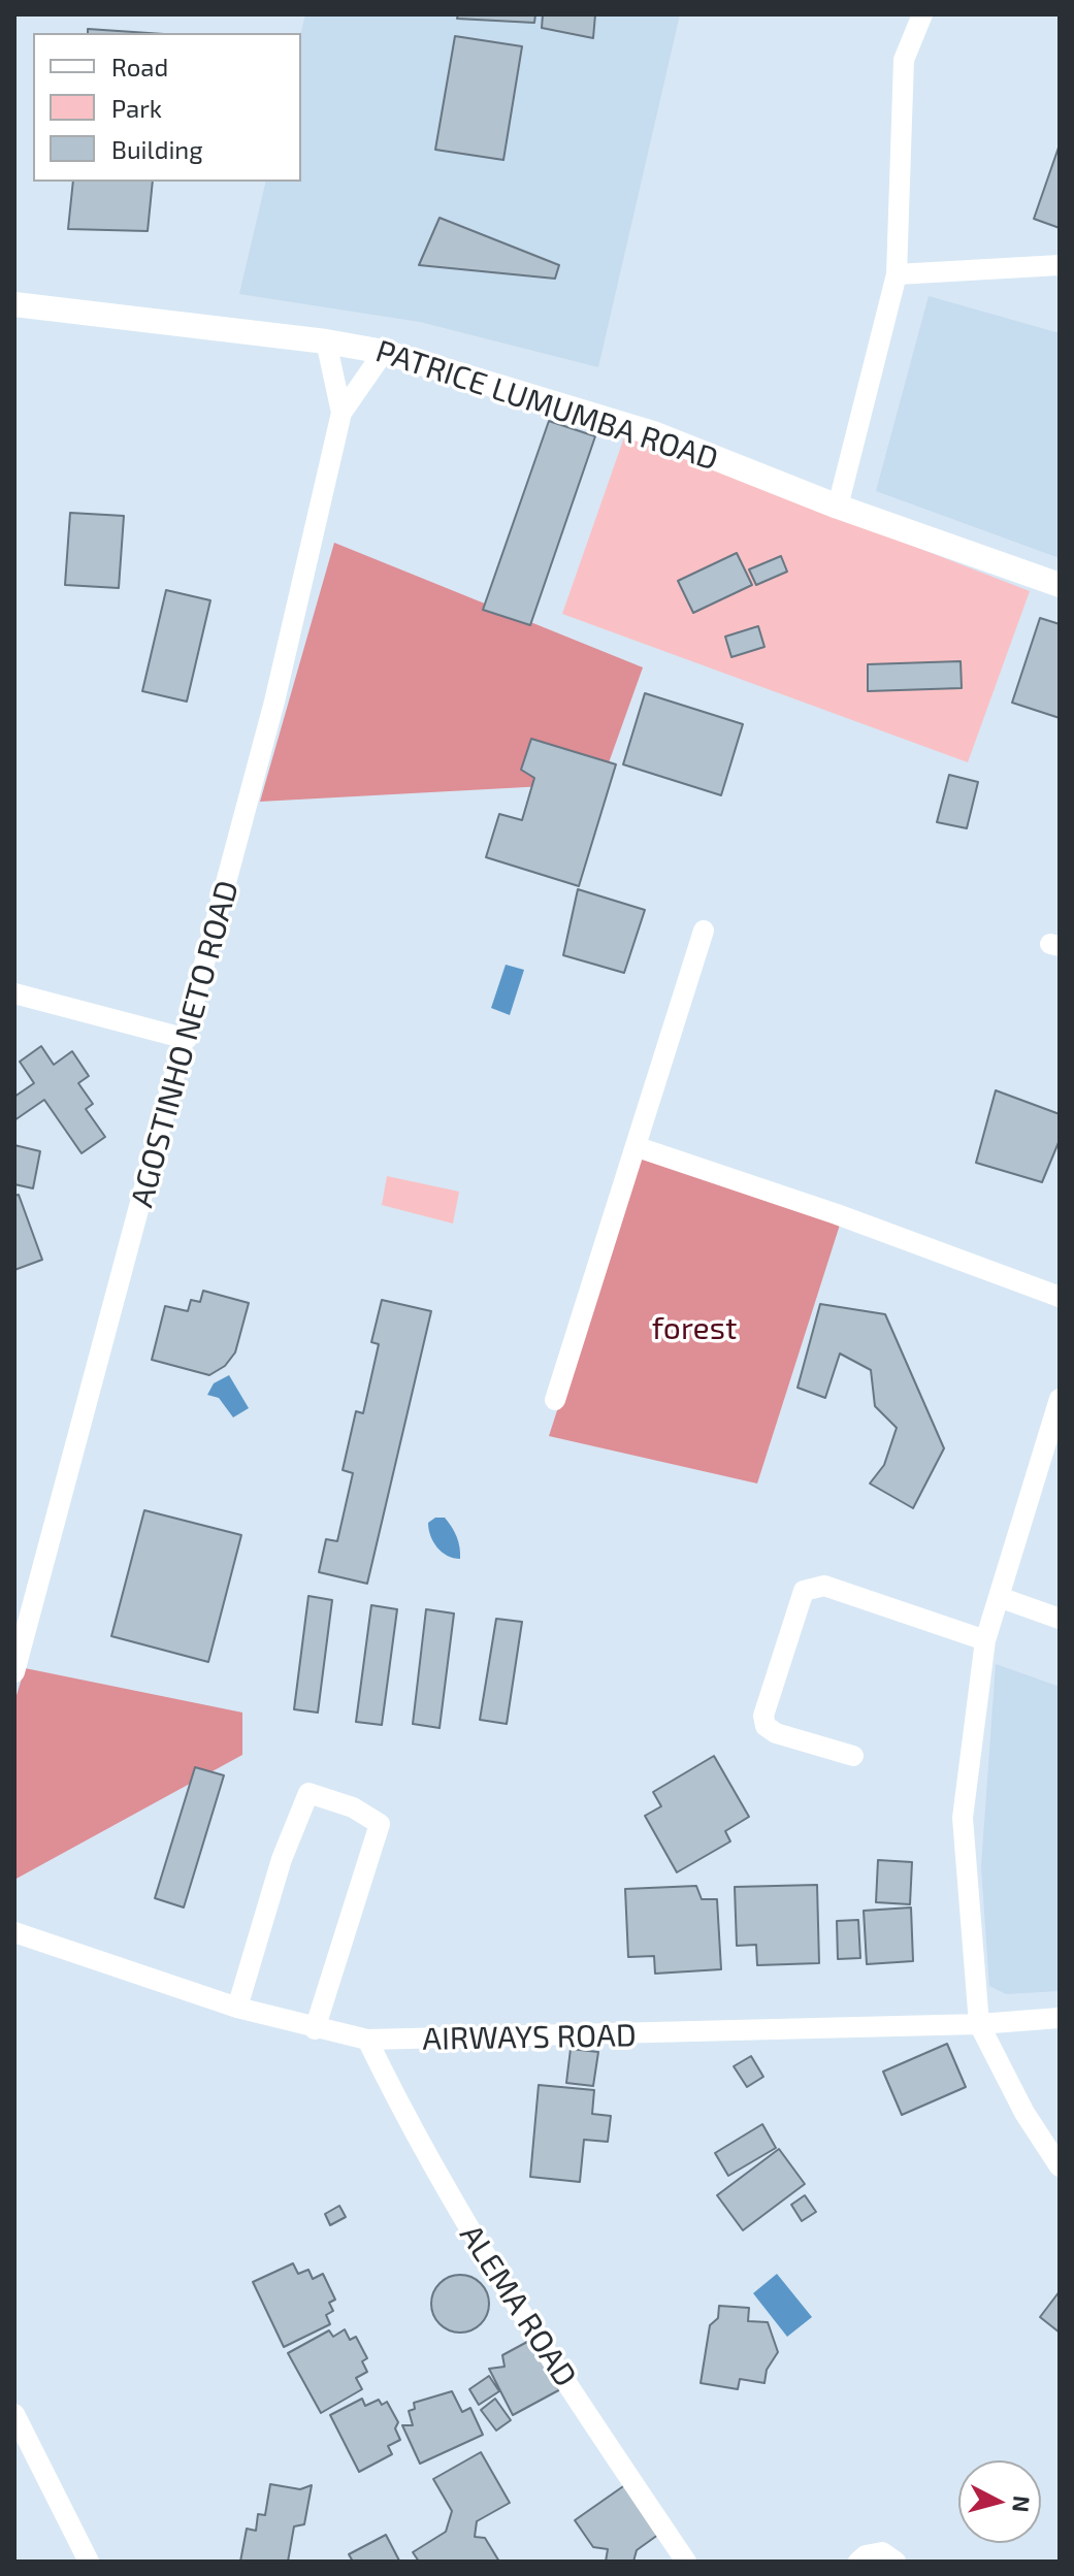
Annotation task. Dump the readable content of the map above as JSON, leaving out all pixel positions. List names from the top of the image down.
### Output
{
  "streets": {
    "street": [
      "PATRICE LUMUMBA ROAD",
      "AGOSTINHO NETO ROAD",
      "AIRWAYS ROAD",
      "ALEMA ROAD"
    ]
  },
  "crossings": [
    ["PATRICE LUMUMBA ROAD", "AGOSTINHO NETO ROAD"],
    ["AIRWAYS ROAD", "ALEMA ROAD"]
  ],
  "parks": ["forest"],
  "legend": ["Road", "Park", "Building"],
  "north": "right"
}
